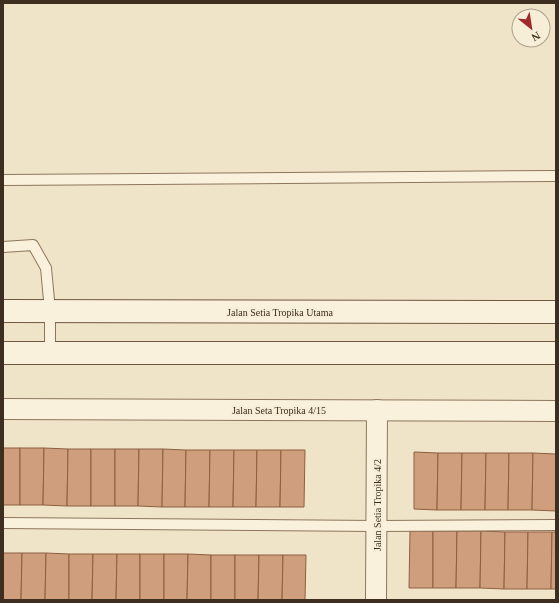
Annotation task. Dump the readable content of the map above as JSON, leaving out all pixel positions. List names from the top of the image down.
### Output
{
  "streets": {
    "main road": ["Jalan Setia Tropika Utama"],
    "street": ["Jalan Seta Tropika 4/15", "Jalan Setia Tropika 4/2"]
  },
  "crossings": [
    ["Jalan Seta Tropika 4/15", "Jalan Setia Tropika 4/2"]
  ],
  "north": "bottom right"
}
